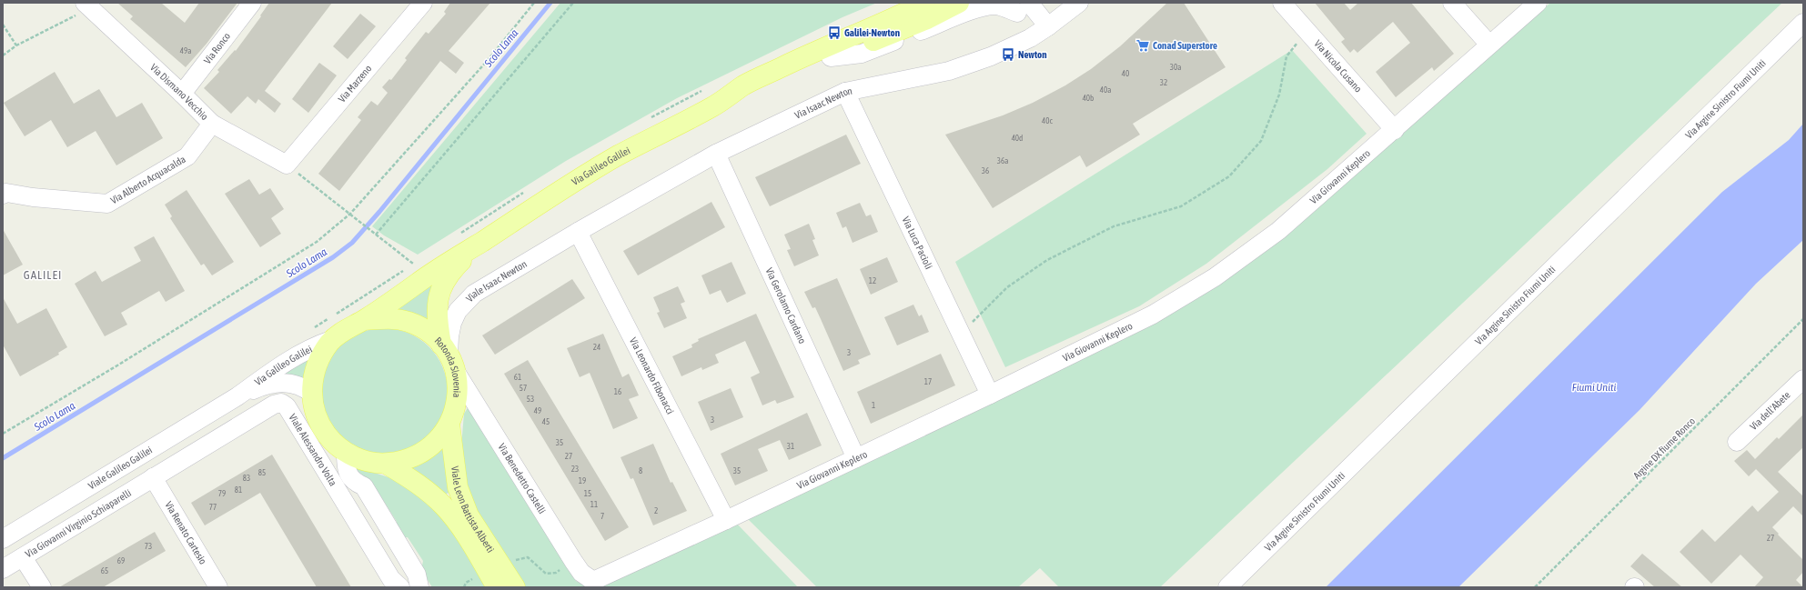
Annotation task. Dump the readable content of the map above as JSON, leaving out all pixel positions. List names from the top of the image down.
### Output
{
  "streets": {
    "main road": ["Via Galileo Galilei", "Rotonda Slovenia", "Viale Leon Battista Alberti"],
    "street": [
      "Via Ronco",
      "Via Nicola Cusano",
      "Via Marzeno",
      "Via Dismano Vecchio",
      "Via Argine Sinistro Fiumi Uniti",
      "Via Isaac Newton",
      "Via Giovanni Keplero",
      "Via Alberto Acquacalda",
      "Via Luca Pacioli",
      "Viale Isaac Newton",
      "Via Gerolamo Cardano",
      "Via Leonardo Fibonacci",
      "Via dell'Abete",
      "Viale Alessandro Volta",
      "Viale Galileo Galilei",
      "Via Benedetto Castelli",
      "Via Giovanni Virginio Schiaparelli",
      "Via Renato Cartesio"
    ],
    "path": ["Argine DX fiume Ronco"]
  },
  "crossings": [
    ["Via Ronco", "Via Dismano Vecchio"],
    ["Via Nicola Cusano", "Via Giovanni Keplero"],
    ["Via Marzeno", "Via Dismano Vecchio"],
    ["Via Dismano Vecchio", "Via Alberto Acquacalda"],
    ["Via Isaac Newton", "Via Luca Pacioli"],
    ["Via Isaac Newton", "Viale Isaac Newton"],
    ["Via Isaac Newton", "Via Gerolamo Cardano"],
    ["Via Isaac Newton", "Via Leonardo Fibonacci"],
    ["Via Galileo Galilei", "Viale Isaac Newton"],
    ["Via Galileo Galilei", "Rotonda Slovenia"],
    ["Via Galileo Galilei", "Viale Galileo Galilei"],
    ["Via Galileo Galilei", "Via Benedetto Castelli"],
    ["Via Giovanni Keplero", "Via Luca Pacioli"],
    ["Via Giovanni Keplero", "Via Gerolamo Cardano"],
    ["Via Giovanni Keplero", "Via Leonardo Fibonacci"],
    ["Via Giovanni Keplero", "Via Benedetto Castelli"],
    ["Viale Isaac Newton", "Rotonda Slovenia"],
    ["Viale Isaac Newton", "Via Leonardo Fibonacci"],
    ["Viale Isaac Newton", "Via Benedetto Castelli"],
    ["Rotonda Slovenia", "Viale Alessandro Volta"],
    ["Rotonda Slovenia", "Via Benedetto Castelli"],
    ["Rotonda Slovenia", "Viale Leon Battista Alberti"],
    ["Viale Alessandro Volta", "Via Giovanni Virginio Schiaparelli"],
    ["Viale Alessandro Volta", "Via Renato Cartesio"],
    ["Via Giovanni Virginio Schiaparelli", "Via Renato Cartesio"]
  ],
  "districts": ["GALILEI"],
  "water": ["Scolo Lama", "Fiumi Uniti"],
  "places": {
    "bus stop": ["Galilei-Newton", "Newton"],
    "supermarket": ["Conad Superstore"]
  },
  "house_numbers": [
    "49a",
    "30a",
    "40",
    "32",
    "40a",
    "40b",
    "40c",
    "40d",
    "36a",
    "36",
    "12",
    "24",
    "3",
    "61",
    "17",
    "57",
    "16",
    "53",
    "1",
    "49",
    "3",
    "45",
    "35",
    "31",
    "27",
    "23",
    "8",
    "35",
    "85",
    "83",
    "19",
    "81",
    "79",
    "15",
    "11",
    "77",
    "2",
    "7",
    "27",
    "73",
    "69",
    "65"
  ]
}
